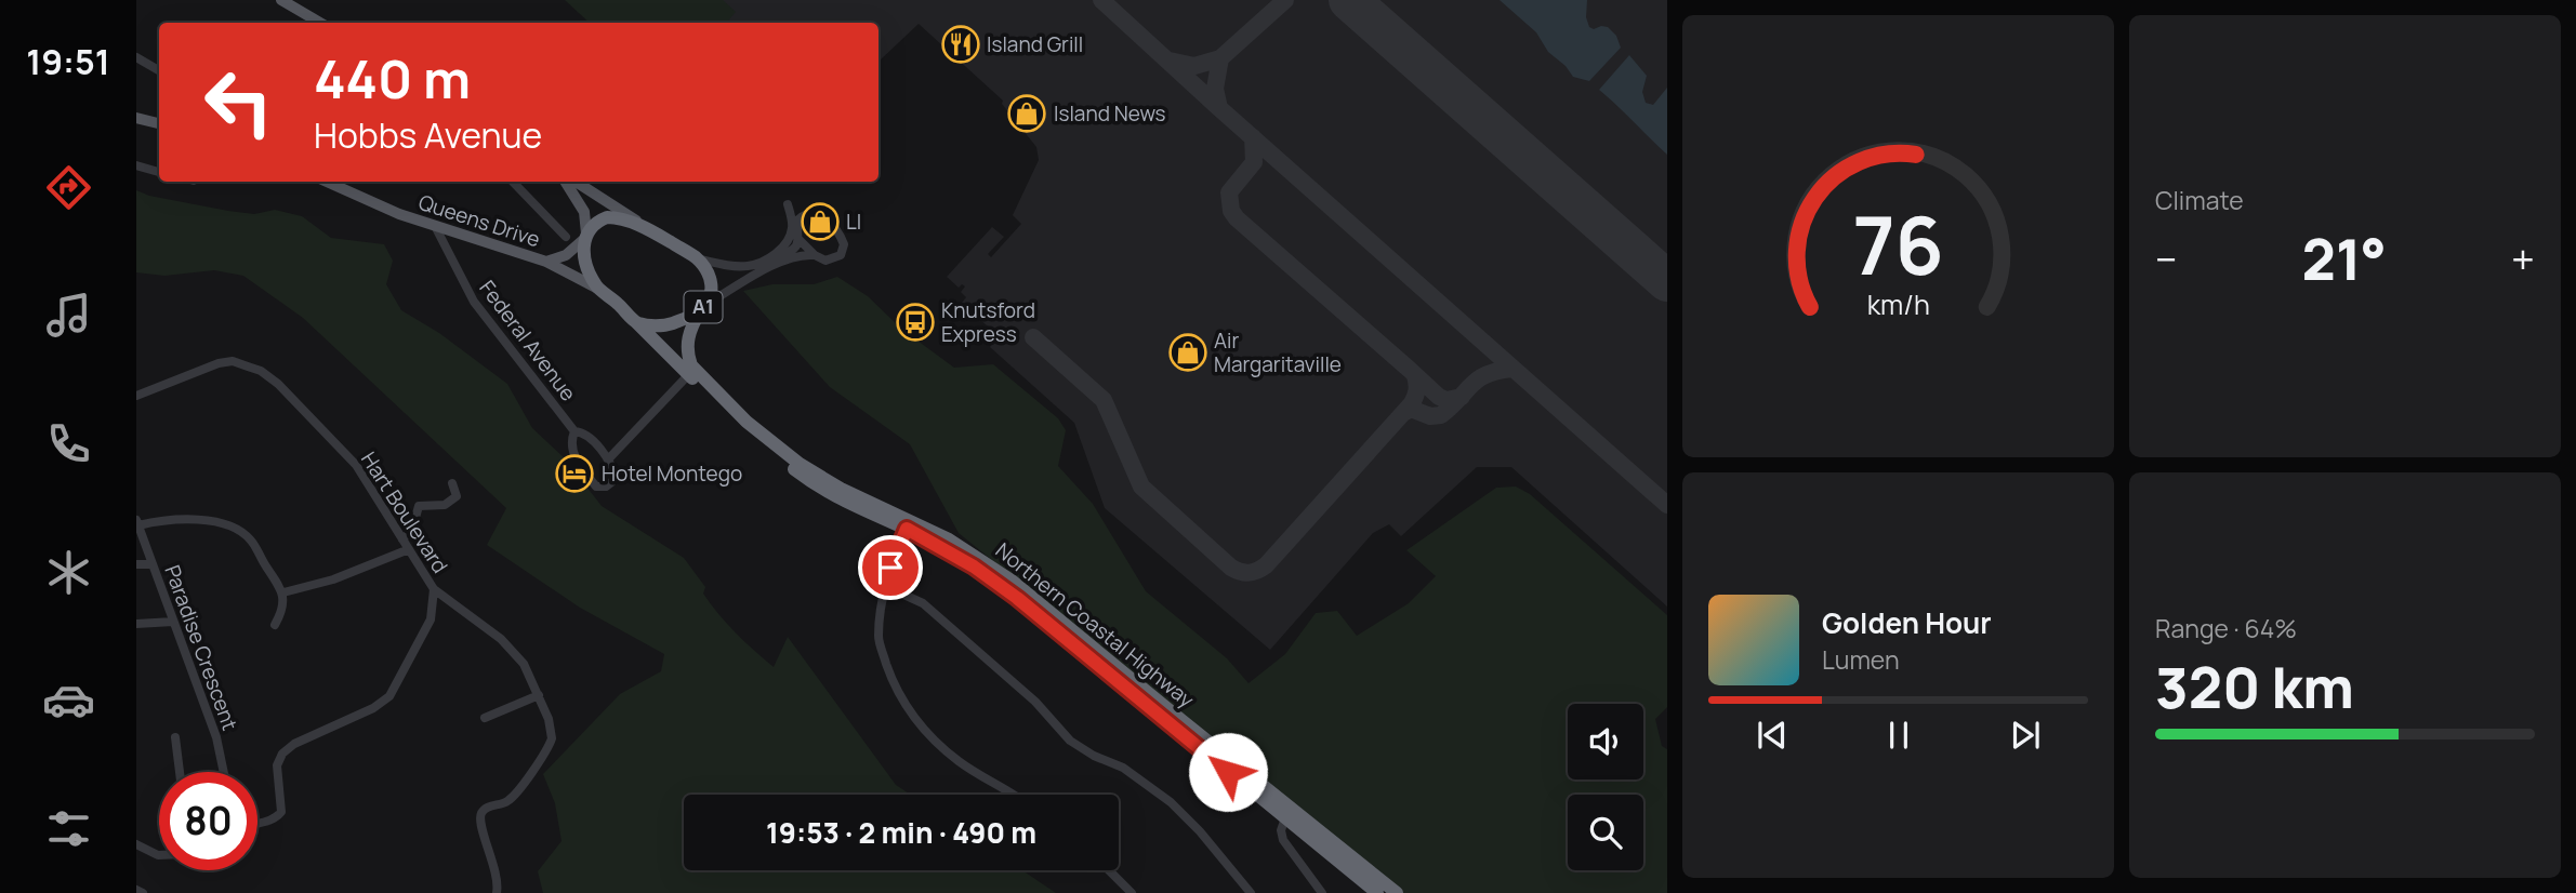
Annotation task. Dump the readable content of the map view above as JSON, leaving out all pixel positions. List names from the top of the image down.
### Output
{
  "streets": {
    "highway": ["A1", "Northern Coastal Highway"],
    "main road": ["Queens Drive"],
    "street": ["Federal Avenue", "Hart Boulevard", "Paradise Crescent"]
  },
  "crossings": [
    ["Queens Drive", "A1"],
    ["Queens Drive", "Federal Avenue"],
    ["Queens Drive", "Northern Coastal Highway"],
    ["A1", "Northern Coastal Highway"]
  ],
  "places": {
    "restaurant": ["Island Grill"],
    "shop": ["Island News", "Ll", "Air Margaritaville"],
    "bus stop": ["Knutsford Express"],
    "hotel": ["Hotel Montego"]
  },
  "page": {
    "tabs": "19:51",
    "tile": [
      "Climate",
      ["Range · 64%", "320 km"]
    ],
    "turn": ["440 m", "Hobbs Avenue"],
    "heat": ["−", "21°", "+"],
    "song": ["Golden Hour", "Lumen"],
    "limit": "80",
    "trip": "19:53 · 2 min · 490 m",
    "gauge": ["76", "km/h"]
  }
}
